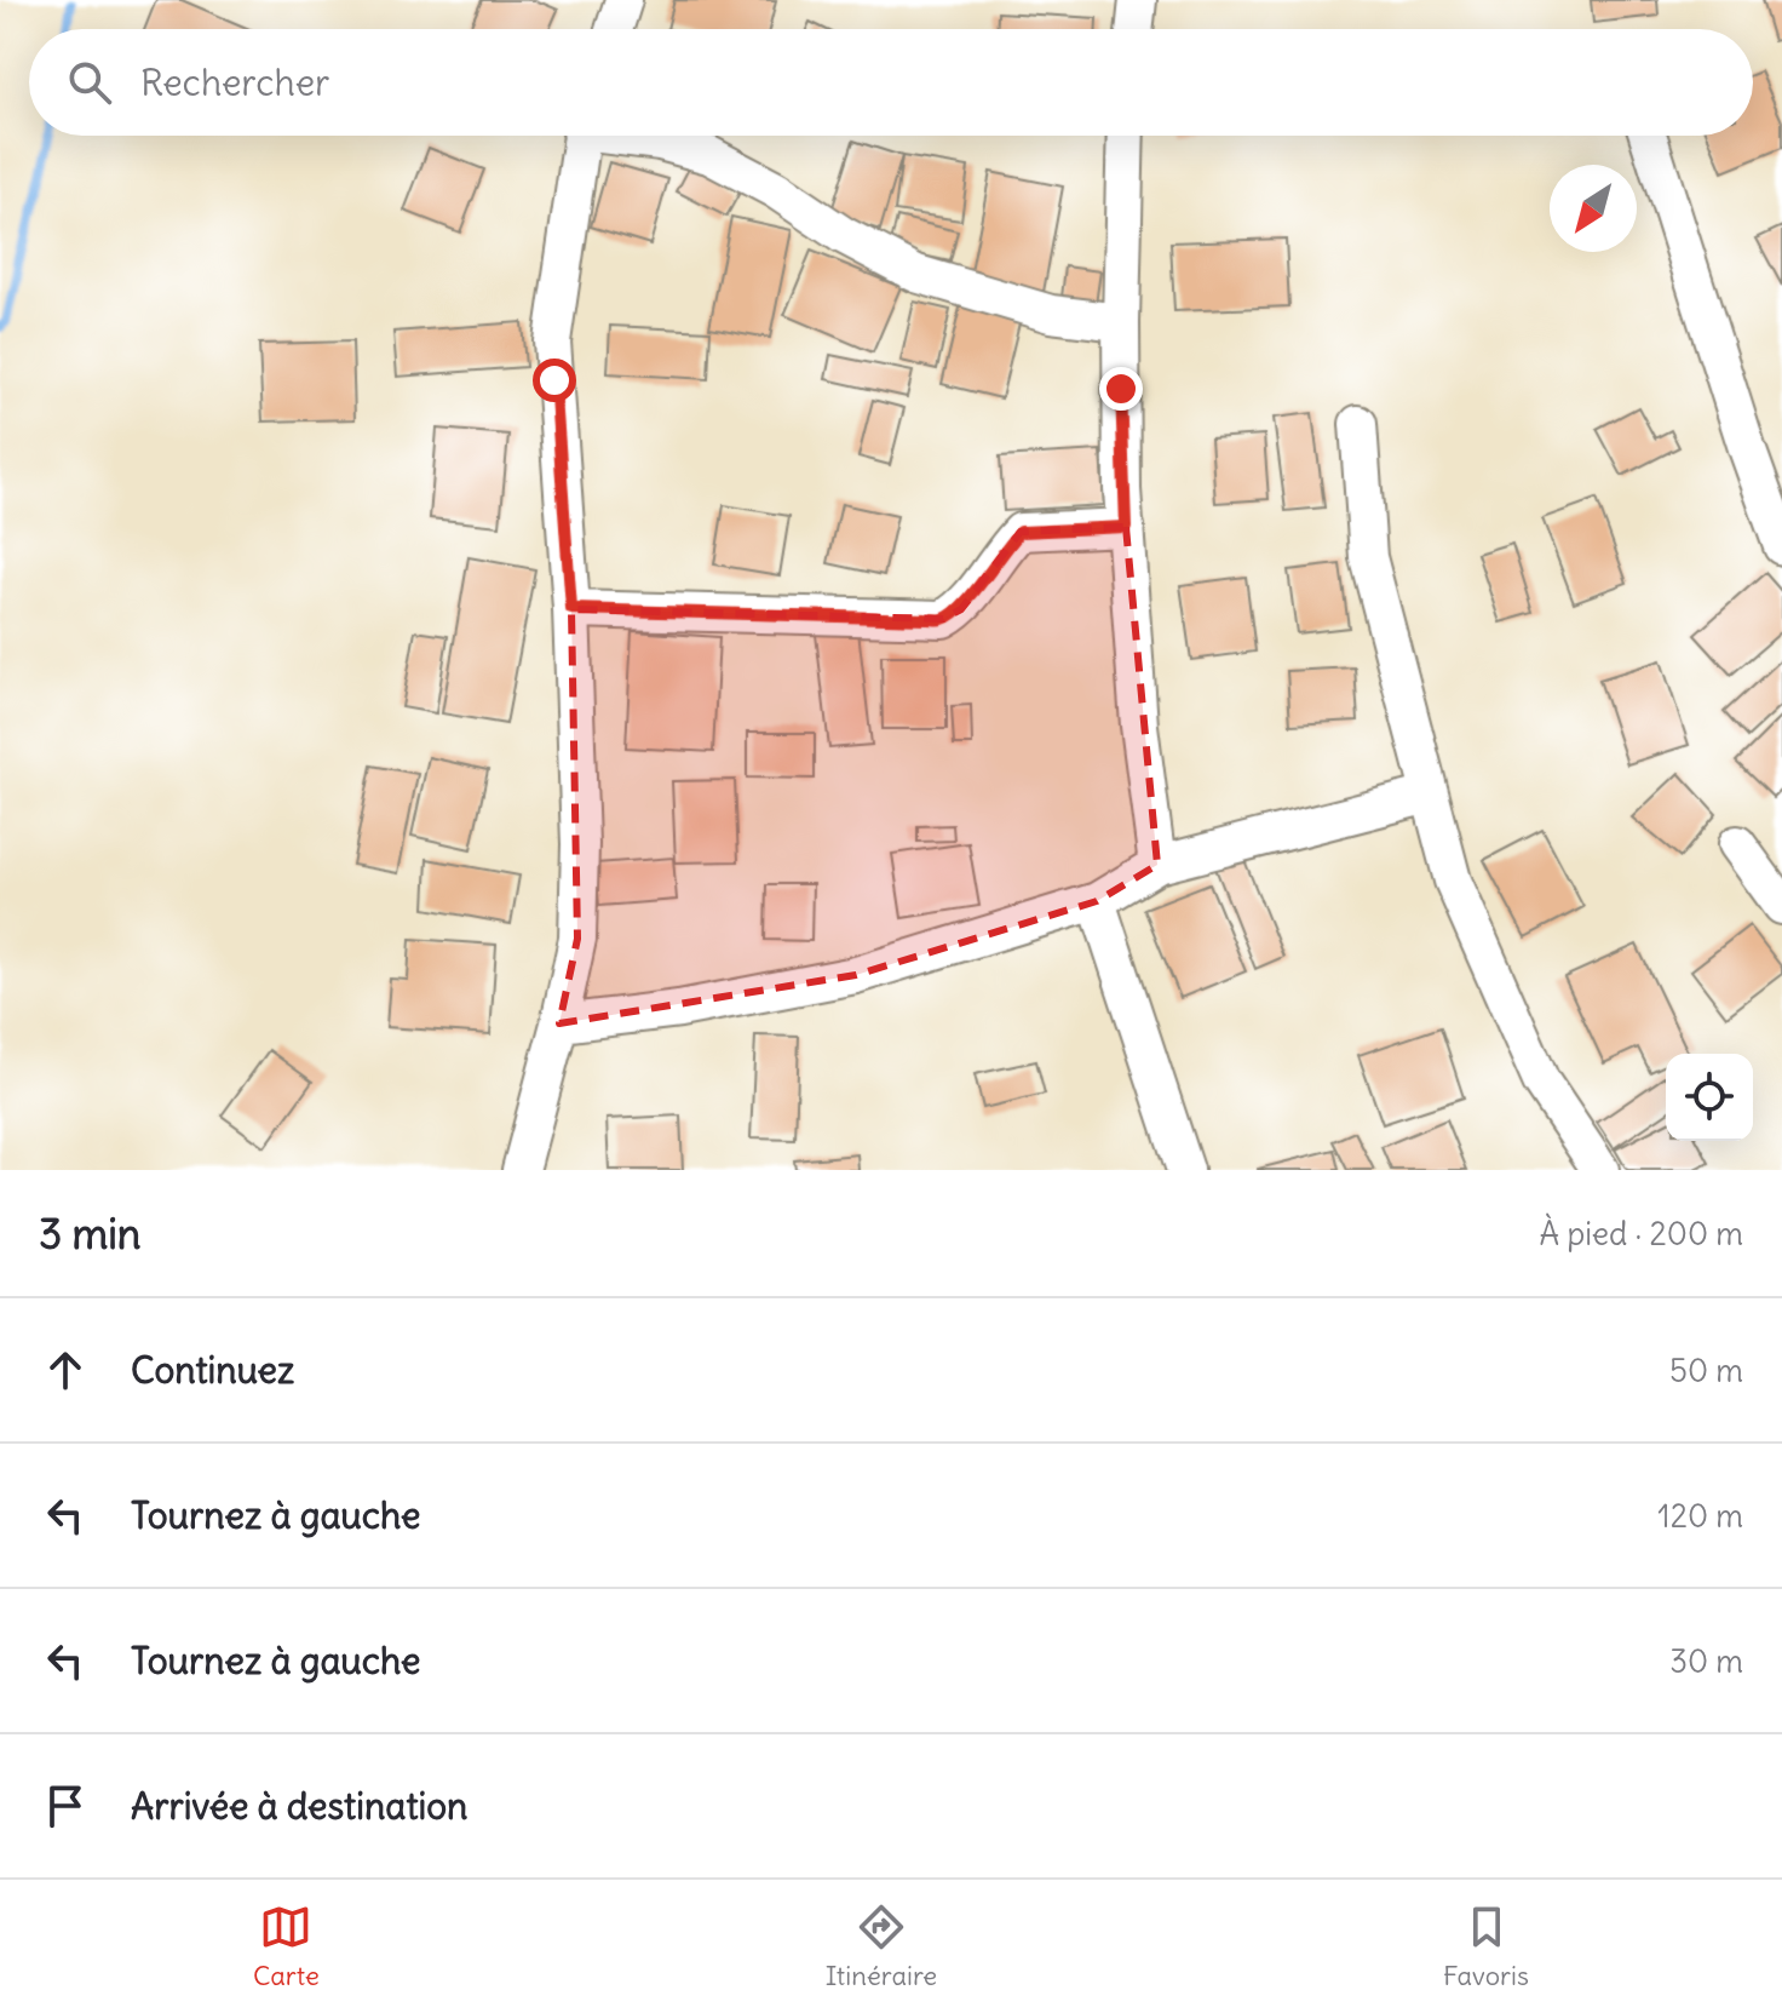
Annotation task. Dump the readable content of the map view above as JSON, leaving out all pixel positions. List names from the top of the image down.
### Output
{
  "north": "bottom left",
  "page": {
    "search": "Rechercher",
    "heading": ["3 min", "À pied · 200 m"],
    "list": [
      ["Continuez", "50 m"],
      ["Tournez à gauche", "120 m"],
      ["Tournez à gauche", "30 m"],
      "Arrivée à destination"
    ],
    "nav": ["Carte", "Itinéraire", "Favoris"]
  }
}
